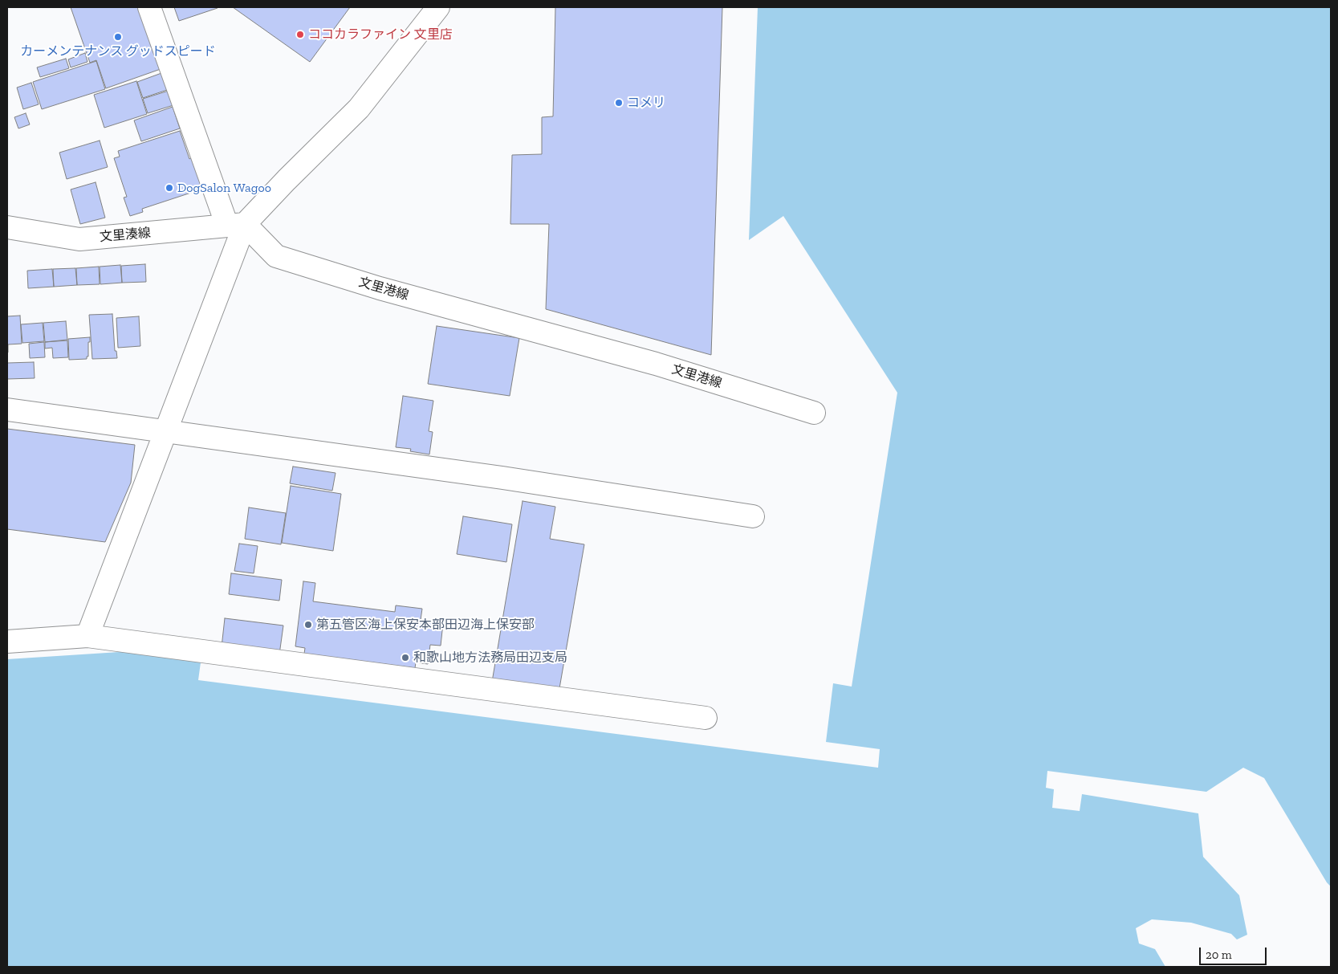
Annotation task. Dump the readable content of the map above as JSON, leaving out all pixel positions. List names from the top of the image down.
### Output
{
  "streets": {
    "street": ["文里湊線", "文里港線"]
  },
  "crossings": [
    ["文里湊線", "文里港線"]
  ],
  "places": [
    "ココカラファイン 文里店",
    "カーメンテナンス グッドスピード",
    "コメリ",
    "DogSalon Wagoo",
    "第五管区海上保安本部田辺海上保安部",
    "和歌山地方法務局田辺支局"
  ],
  "scale_bar": "20 m"
}
